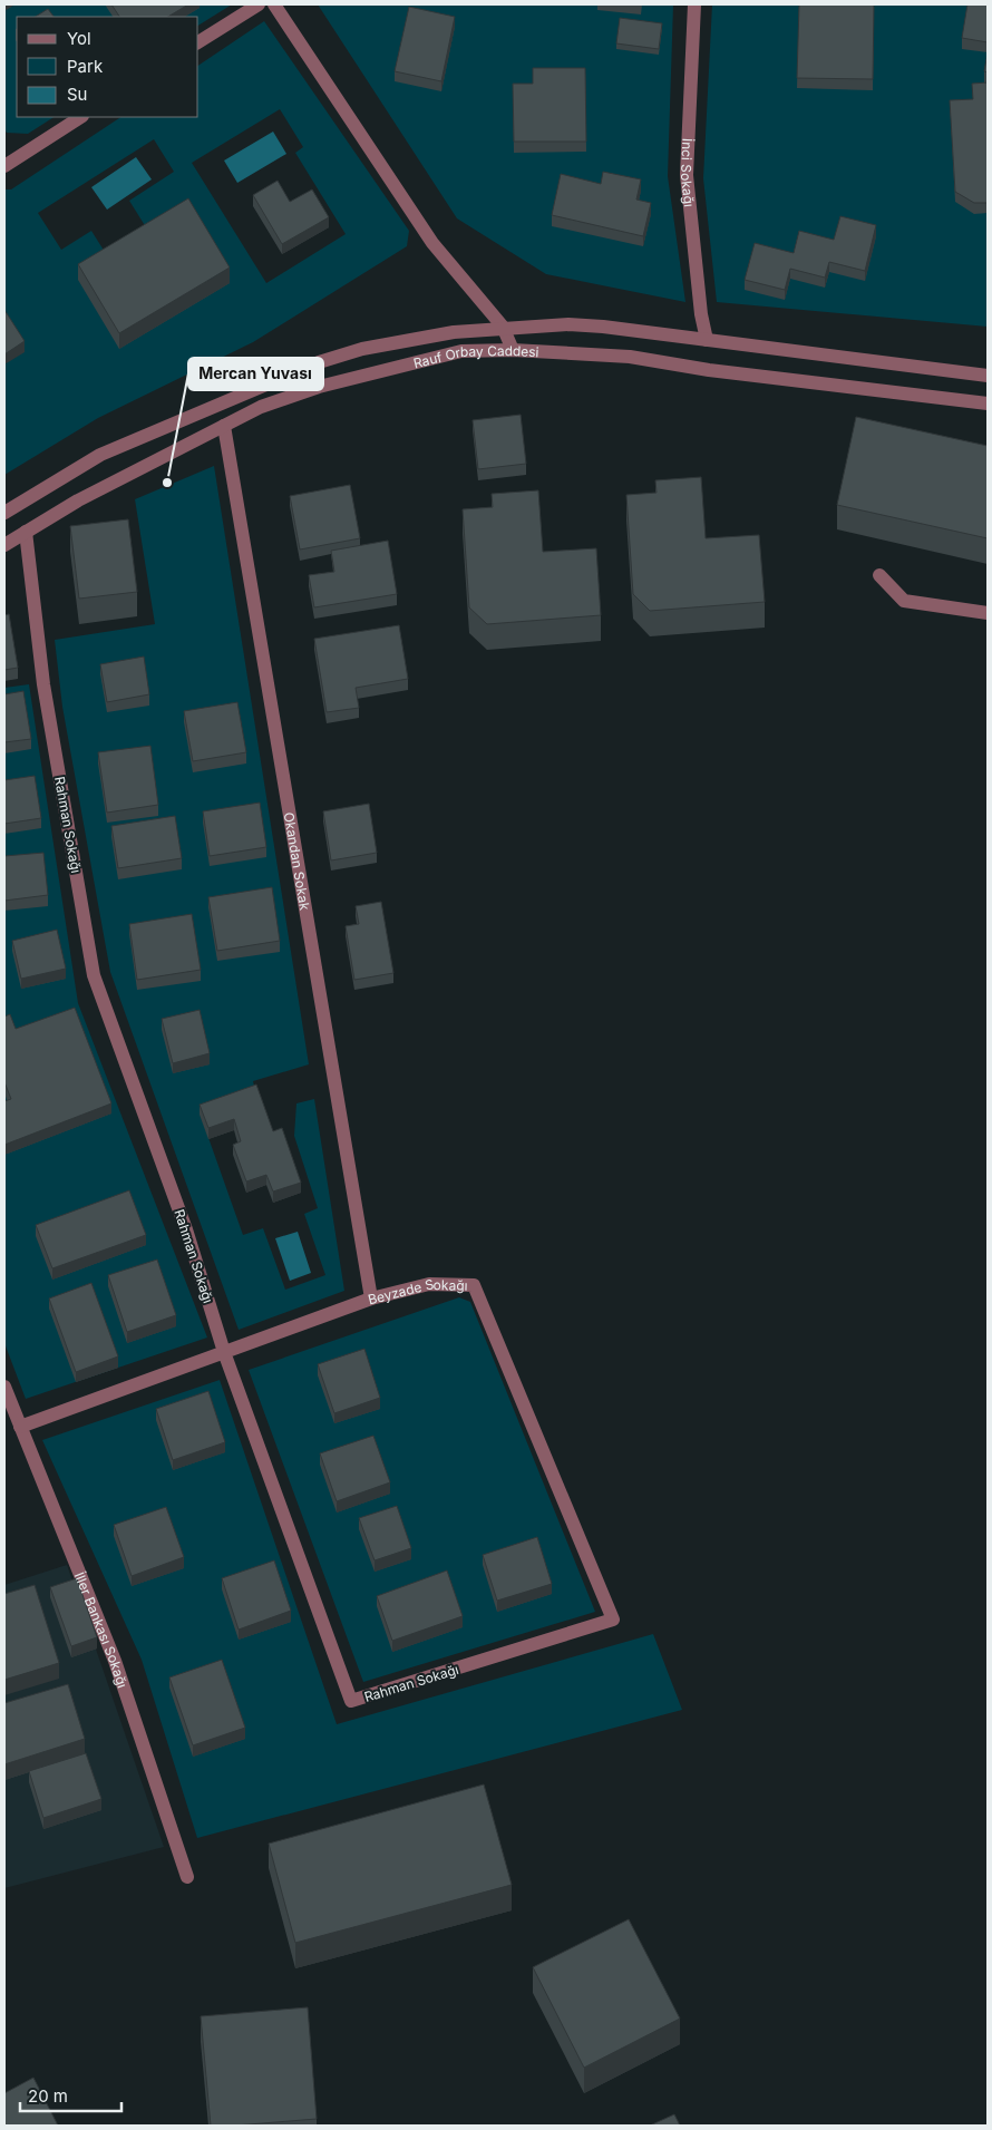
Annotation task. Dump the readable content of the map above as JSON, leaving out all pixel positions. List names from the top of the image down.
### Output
{
  "streets": {
    "street": [
      "İnci Sokağı",
      "Rauf Orbay Caddesi",
      "Rahman Sokağı",
      "Okandan Sokak",
      "Beyzade Sokağı",
      "İller Bankası Sokağı"
    ]
  },
  "crossings": [
    ["İnci Sokağı", "Rauf Orbay Caddesi"],
    ["Rauf Orbay Caddesi", "Rahman Sokağı"],
    ["Rauf Orbay Caddesi", "Okandan Sokak"],
    ["Rahman Sokağı", "Beyzade Sokağı"],
    ["Okandan Sokak", "Beyzade Sokağı"],
    ["Beyzade Sokağı", "İller Bankası Sokağı"]
  ],
  "places": ["Mercan Yuvası"],
  "legend": ["Yol", "Park", "Su"],
  "scale_bar": "20 m"
}
